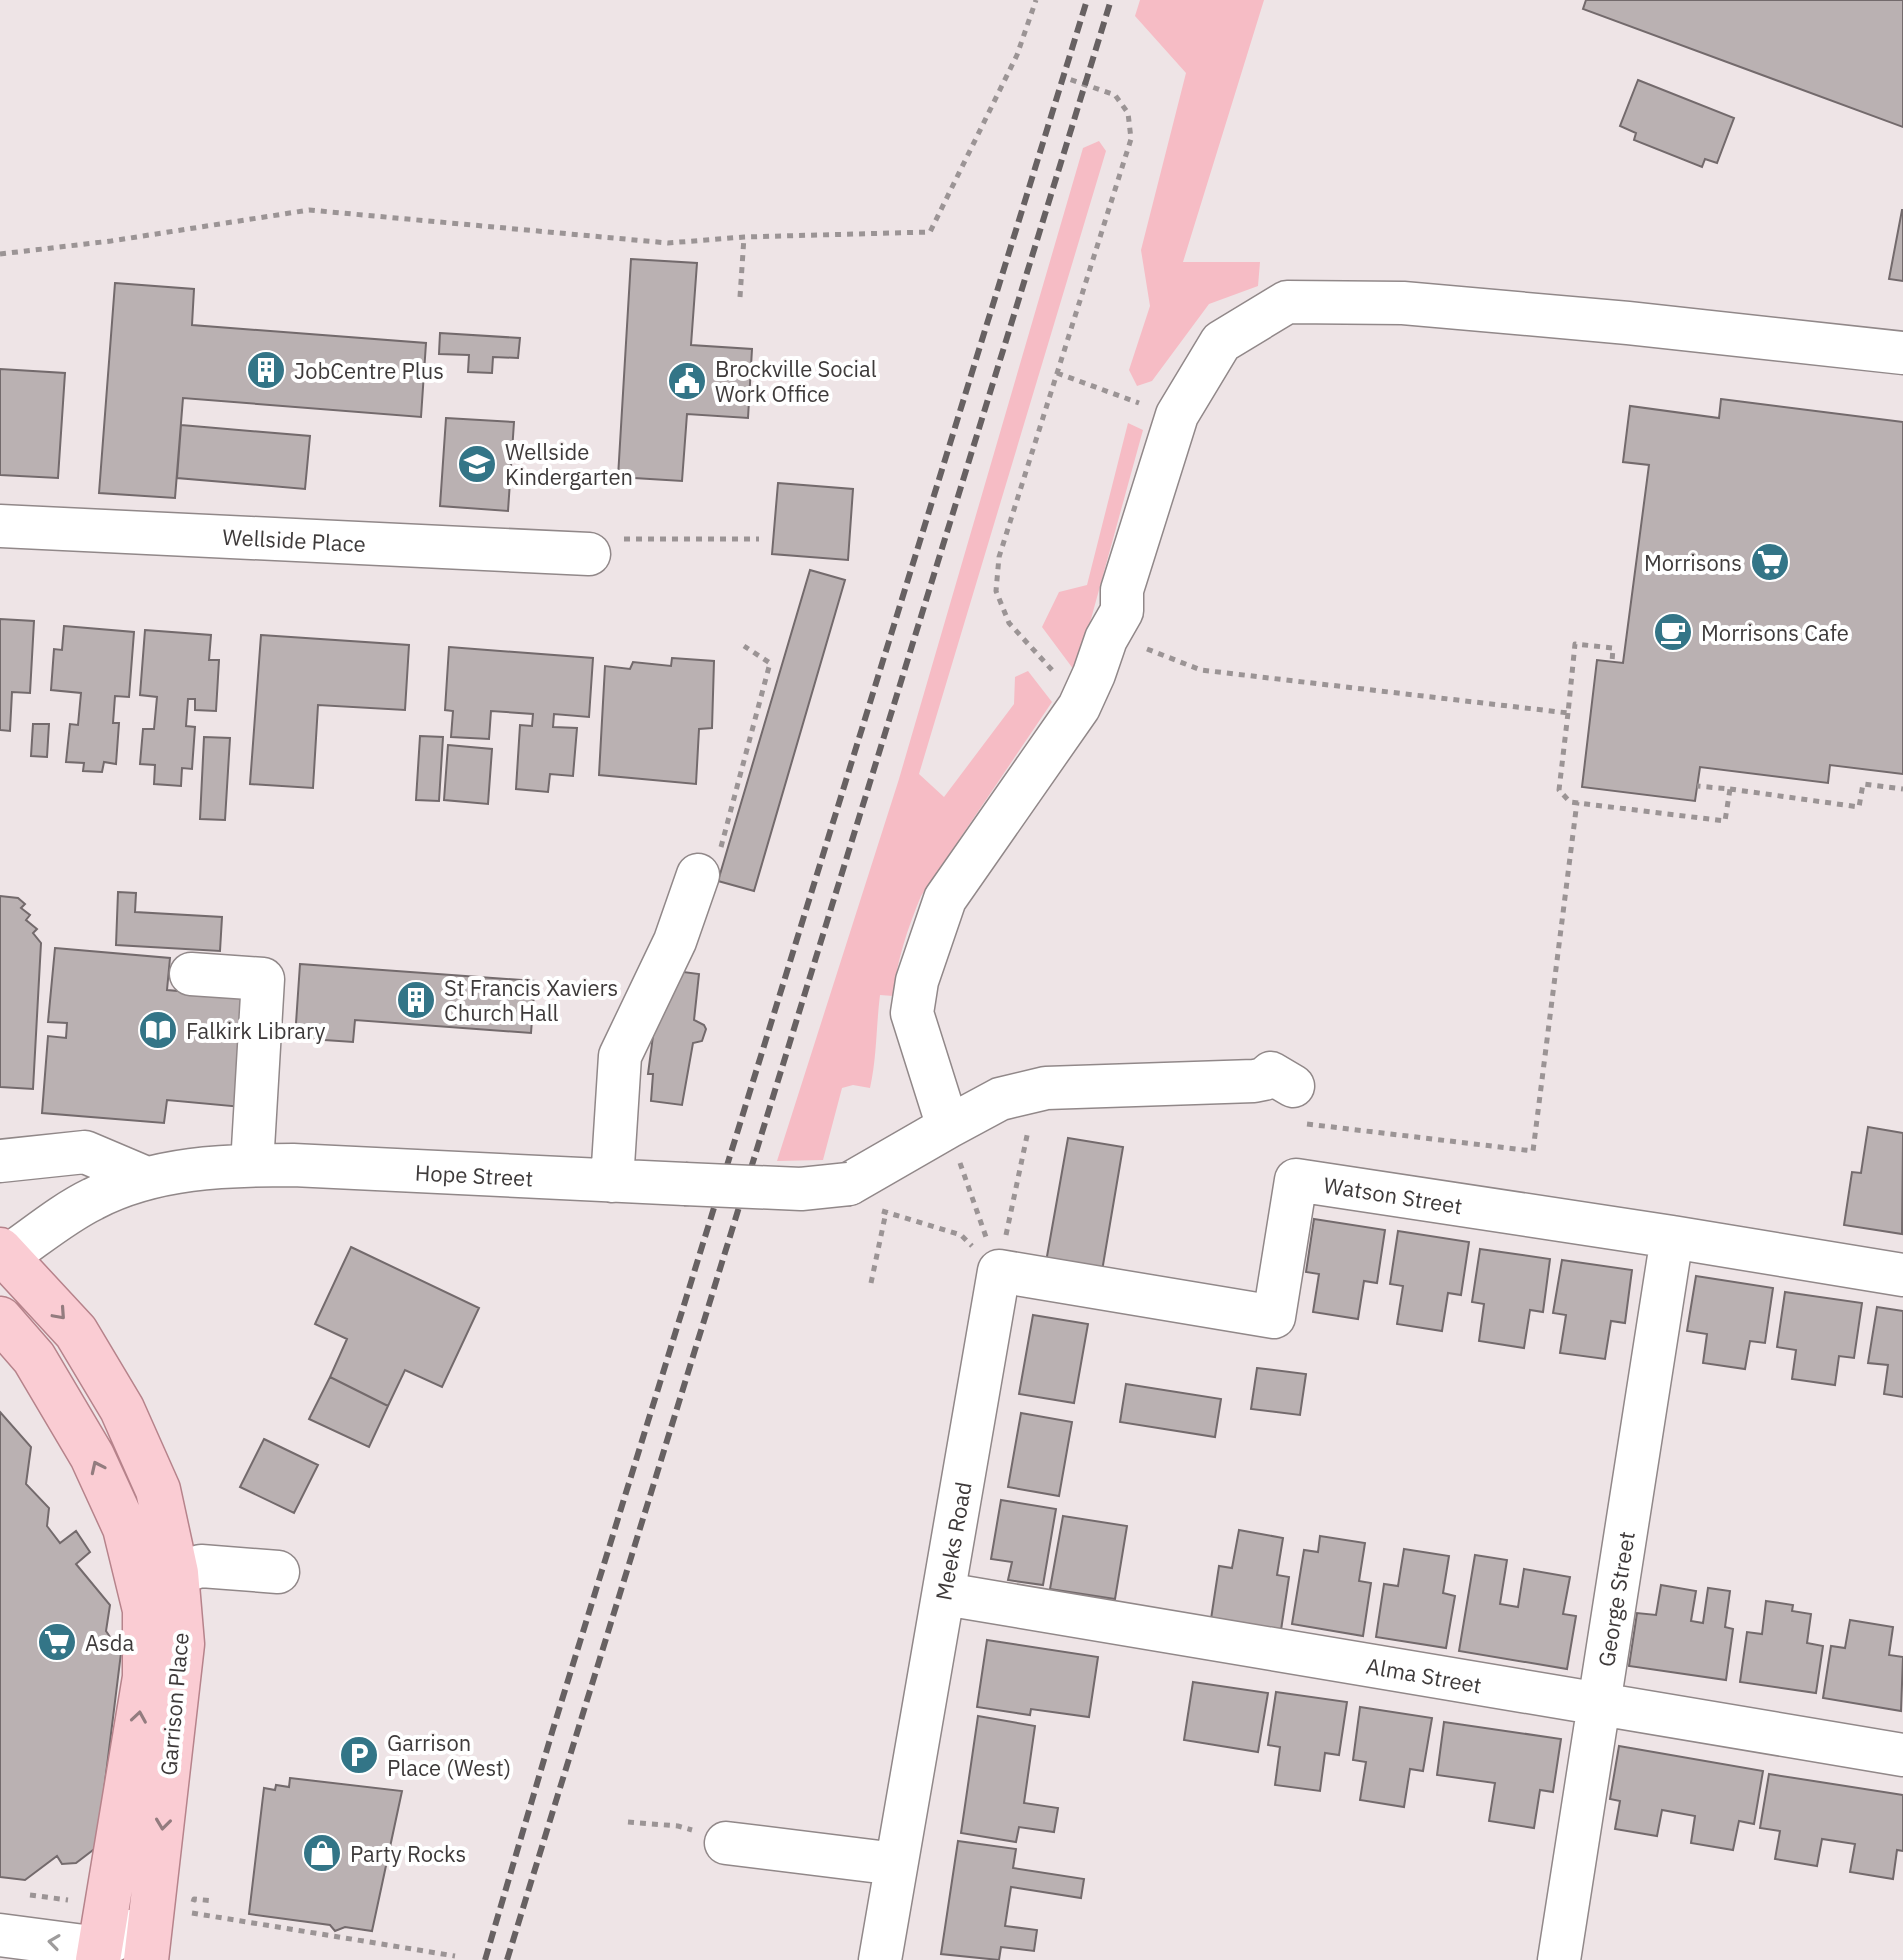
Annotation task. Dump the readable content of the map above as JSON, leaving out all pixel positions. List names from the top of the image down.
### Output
{
  "streets": {
    "main road": ["Garrison Place"],
    "street": [
      "Wellside Place",
      "Hope Street",
      "Watson Street",
      "Meeks Road",
      "George Street",
      "Alma Street"
    ]
  },
  "crossings": [
    ["Hope Street", "Garrison Place"],
    ["Watson Street", "Meeks Road"],
    ["Watson Street", "George Street"],
    ["Meeks Road", "Alma Street"],
    ["George Street", "Alma Street"]
  ],
  "places": {
    "building": ["JobCentre Plus", "St Francis Xaviers Church Hall"],
    "public building": ["Brockville Social Work Office"],
    "school or university": ["Wellside Kindergarten"],
    "supermarket": ["Morrisons", "Asda"],
    "cafe": ["Morrisons Cafe"],
    "library": ["Falkirk Library"],
    "parking": ["Garrison Place (West)"],
    "shop": ["Party Rocks"]
  }
}
